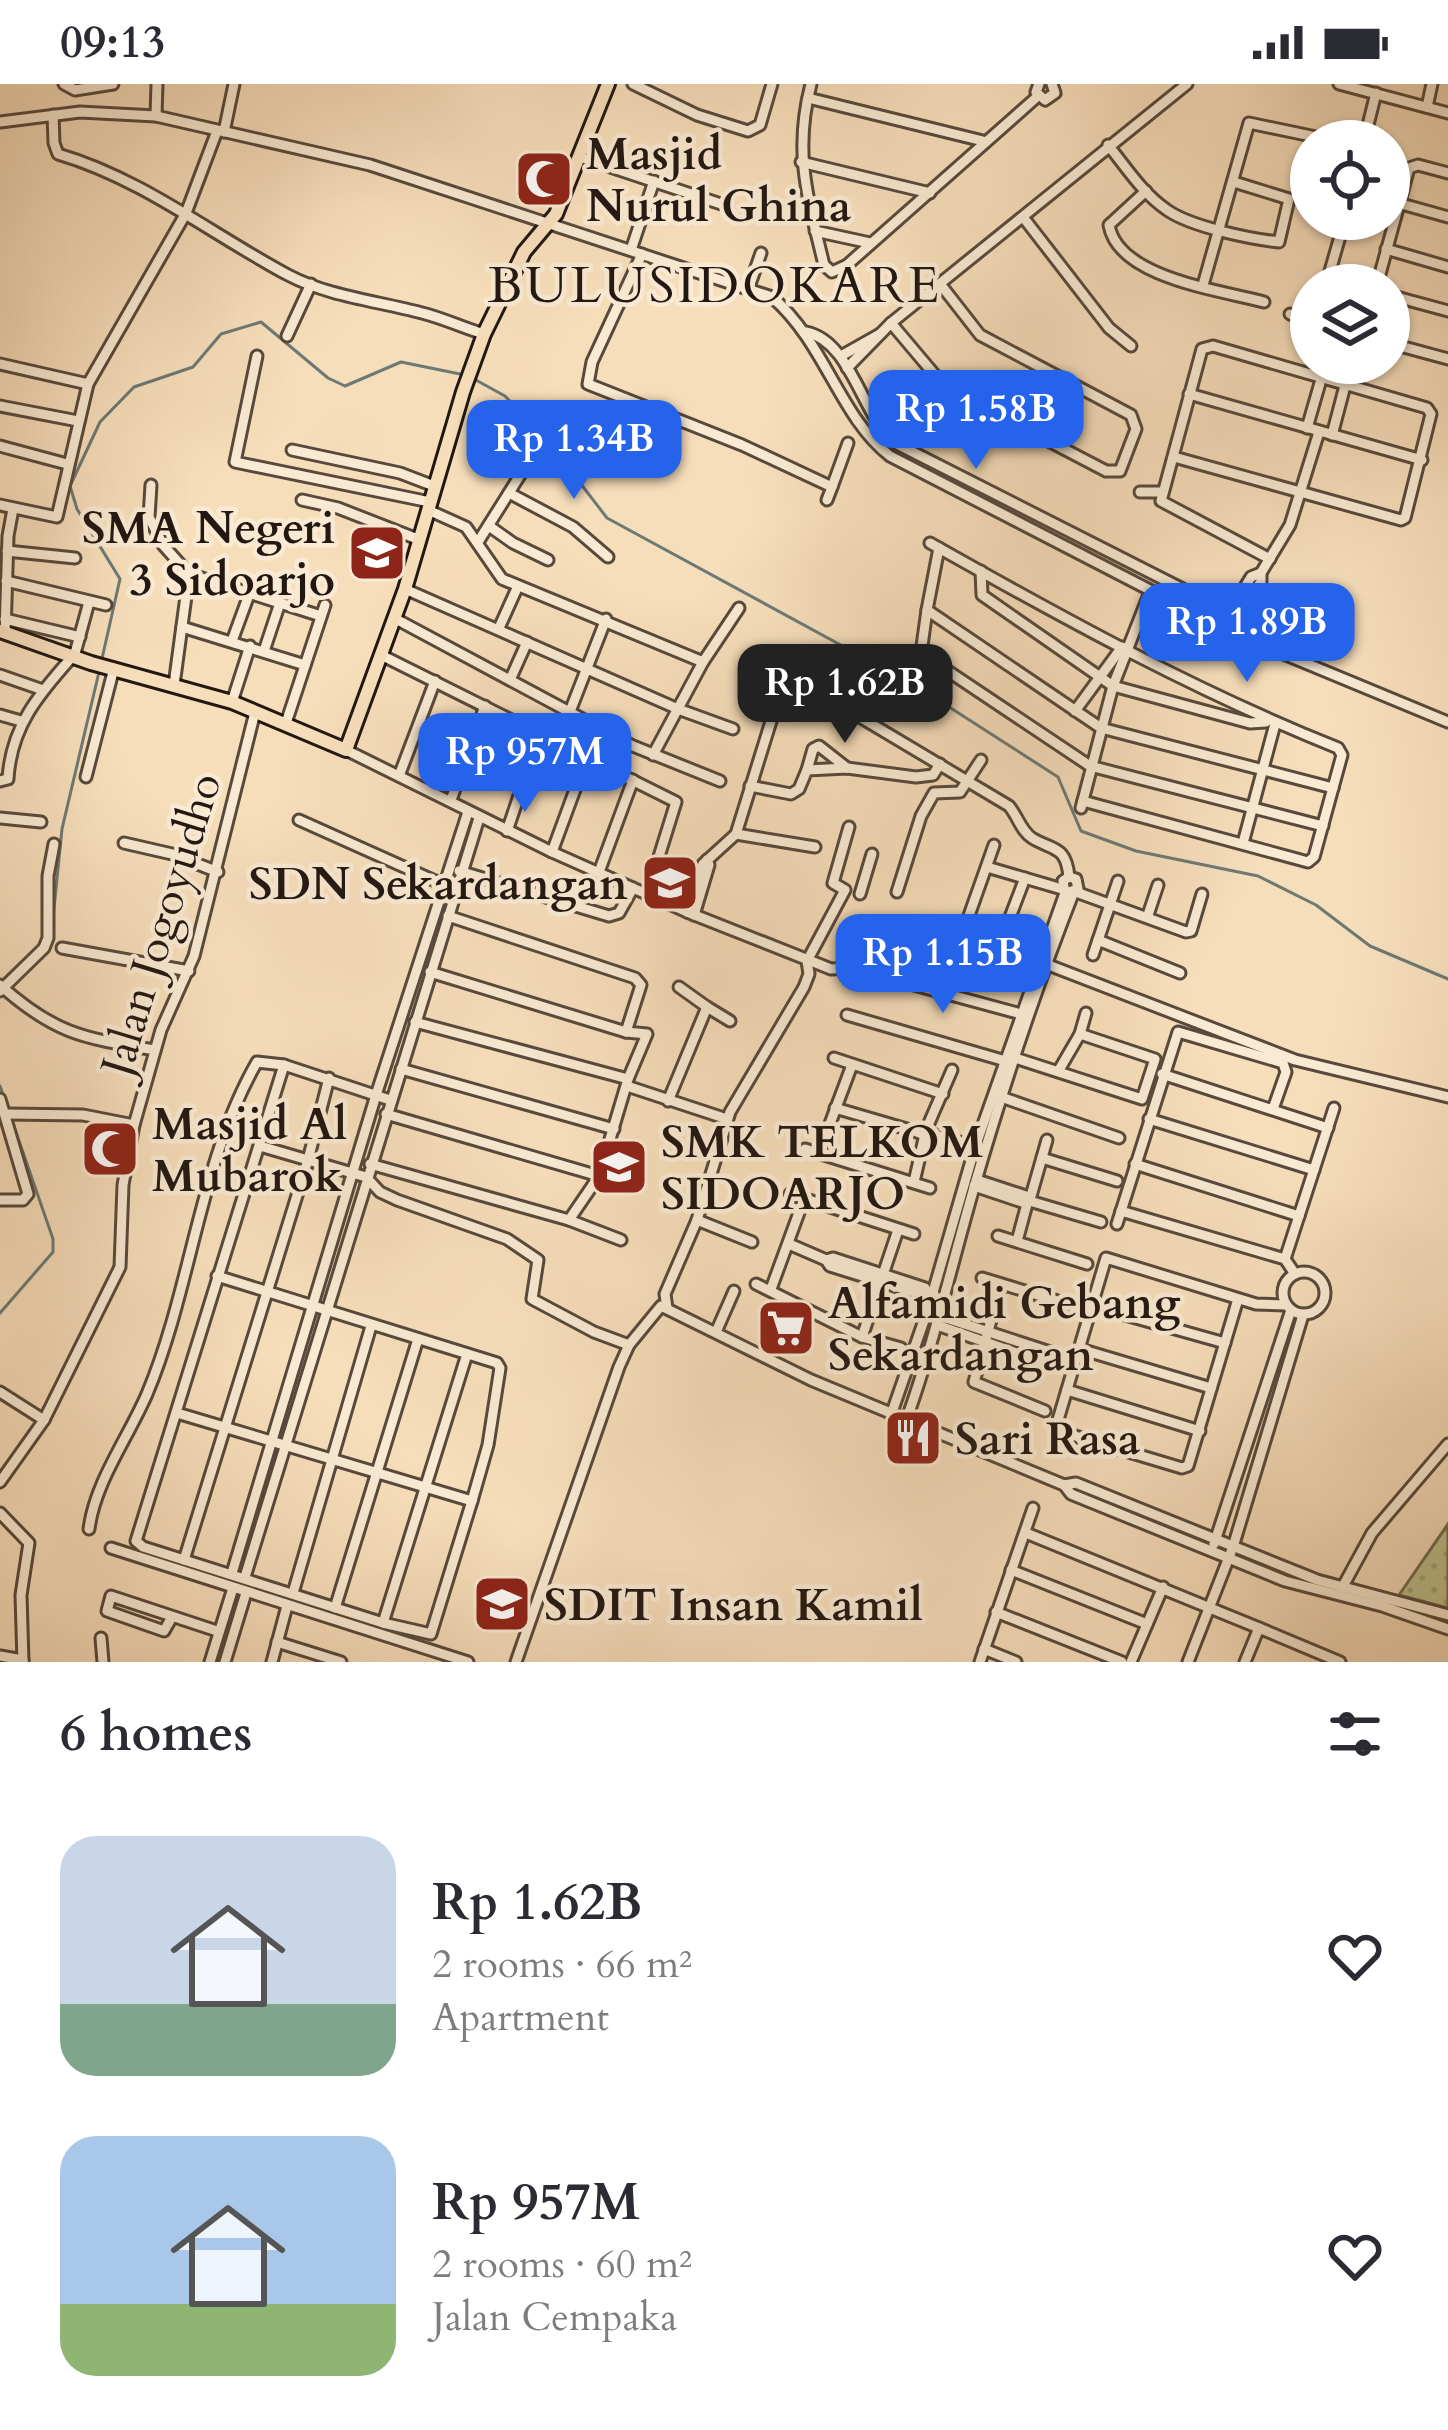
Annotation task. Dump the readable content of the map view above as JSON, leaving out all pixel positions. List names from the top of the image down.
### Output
{
  "streets": {
    "street": ["Jalan Jogoyudho"]
  },
  "districts": ["BULUSIDOKARE"],
  "places": {
    "mosque": ["Masjid Nurul Ghina", "Masjid Al Mubarok"],
    "school or university": [
      "SMA Negeri 3 Sidoarjo",
      "SDN Sekardangan",
      "SMK TELKOM SIDOARJO",
      "SDIT Insan Kamil"
    ],
    "supermarket": ["Alfamidi Gebang Sekardangan"],
    "restaurant": ["Sari Rasa"]
  },
  "page": {
    "status": "09:13",
    "price": [
      "Rp 1.58B",
      "Rp 1.34B",
      "Rp 1.89B",
      "Rp 1.62B",
      "Rp 957M",
      "Rp 1.15B"
    ],
    "heading": "6 homes",
    "list": [
      {
        "name": "Rp 1.62B",
        "note": "2 rooms · 66 m² · Apartment"
      },
      {
        "name": "Rp 957M",
        "note": "2 rooms · 60 m² · Jalan Cempaka"
      }
    ]
  }
}
